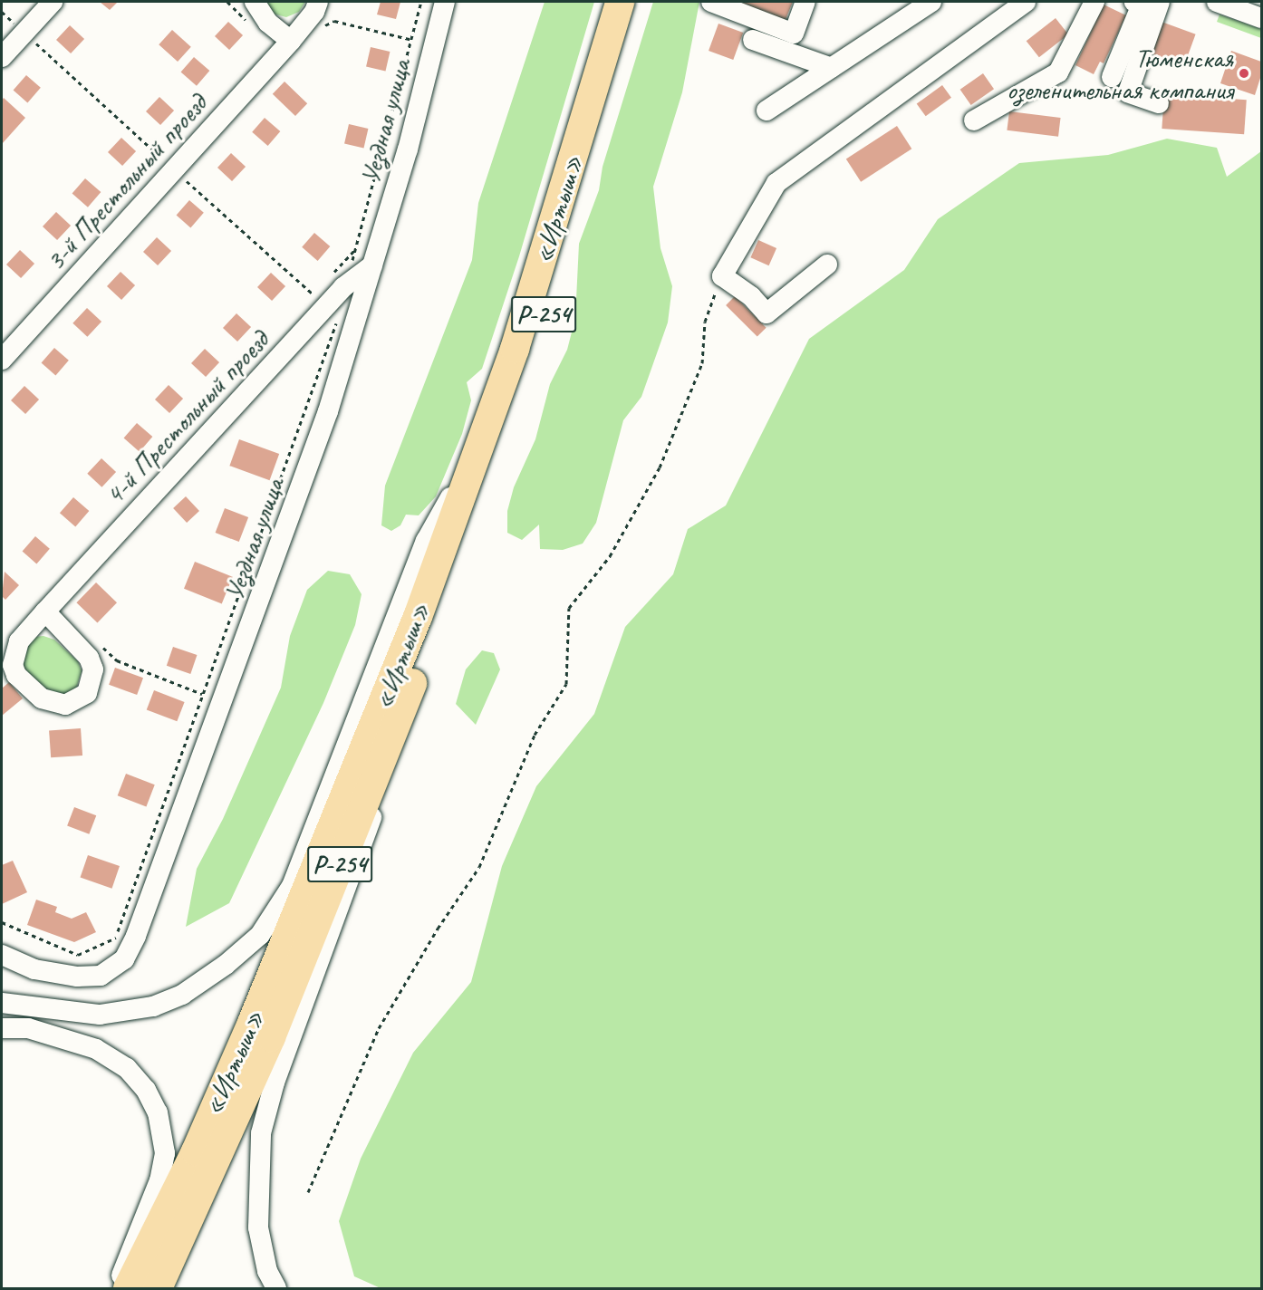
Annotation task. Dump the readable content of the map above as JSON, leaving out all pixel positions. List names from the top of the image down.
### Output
{
  "streets": {
    "highway": ["«Иртыш»", "Р-254"],
    "street": ["Уездная улица", "3-й Престольный проезд", "4-й Престольный проезд"]
  },
  "crossings": [
    ["Уездная улица", "4-й Престольный проезд"]
  ],
  "places": ["Тюменская озеленительная компания"]
}
